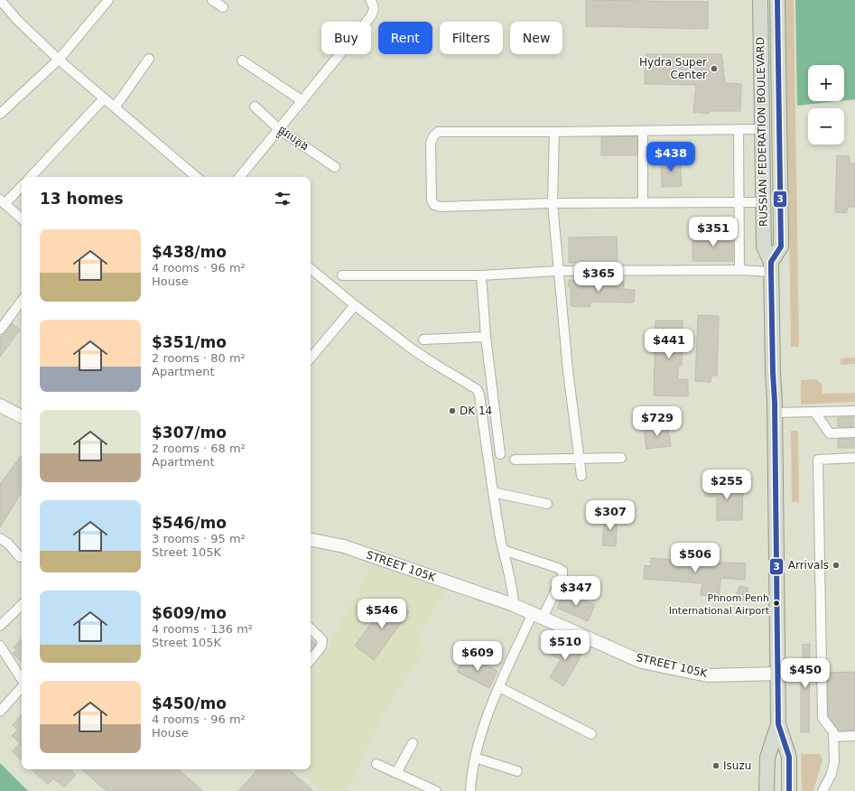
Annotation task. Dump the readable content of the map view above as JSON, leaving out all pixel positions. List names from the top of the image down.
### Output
{
  "streets": {
    "highway": ["RUSSIAN FEDERATION BOULEVARD"],
    "main road": ["STREET 105K"],
    "street": ["ផ្លូវបេតុង"]
  },
  "crossings": [
    ["RUSSIAN FEDERATION BOULEVARD", "STREET 105K"]
  ],
  "places": [
    "Hydra Super Center",
    "DK 14",
    "Arrivals",
    "Phnom Penh International Airport",
    "Isuzu"
  ],
  "lines": ["transit line 3"],
  "page": {
    "chip": [
      "Buy",
      "Rent",
      "Filters",
      "New"
    ],
    "map_buttons": ["+", "−"],
    "price": [
      "$438",
      "$351",
      "$365",
      "$441",
      "$729",
      "$255",
      "$307",
      "$506",
      "$347",
      "$546",
      "$510",
      "$609",
      "$450"
    ],
    "heading": "13 homes",
    "list": [
      {
        "name": "$438/mo",
        "note": "4 rooms · 96 m² · House"
      },
      {
        "name": "$351/mo",
        "note": "2 rooms · 80 m² · Apartment"
      },
      {
        "name": "$307/mo",
        "note": "2 rooms · 68 m² · Apartment"
      },
      {
        "name": "$546/mo",
        "note": "3 rooms · 95 m² · Street 105K"
      },
      {
        "name": "$609/mo",
        "note": "4 rooms · 136 m² · Street 105K"
      },
      {
        "name": "$450/mo",
        "note": "4 rooms · 96 m² · House"
      }
    ]
  }
}
